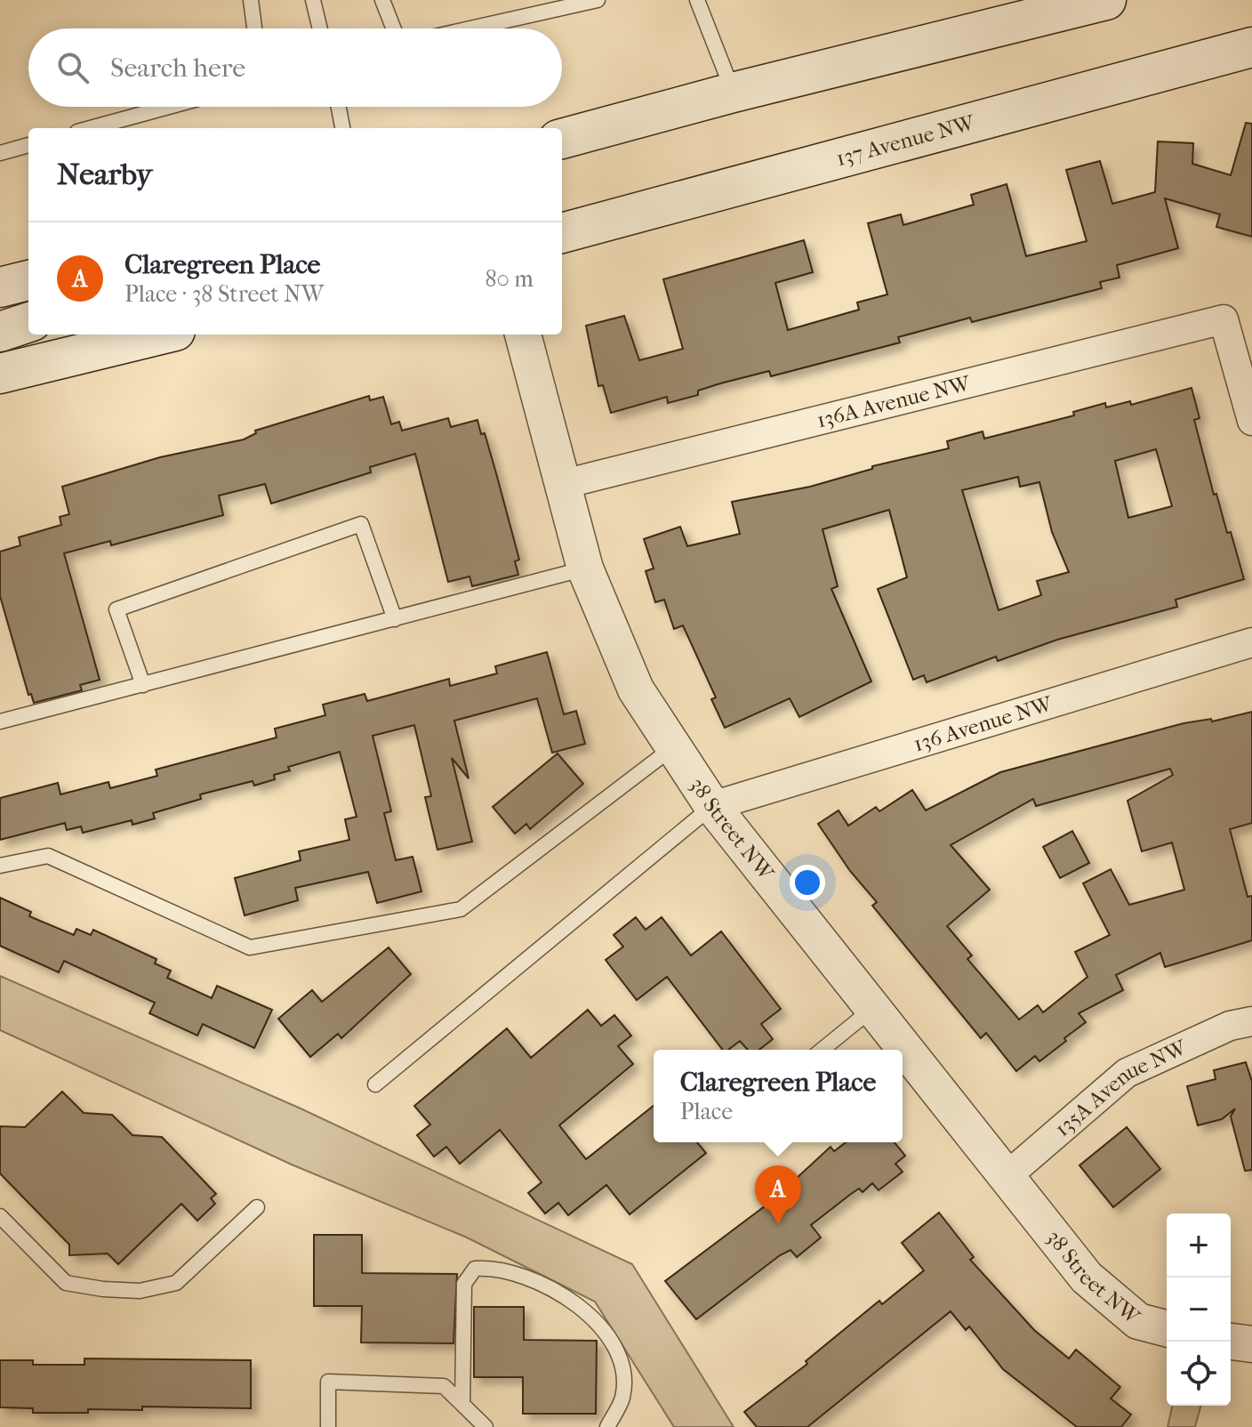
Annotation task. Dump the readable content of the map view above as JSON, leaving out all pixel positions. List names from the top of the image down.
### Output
{
  "streets": {
    "main road": ["137 Avenue NW"],
    "street": [
      "136A Avenue NW",
      "136 Avenue NW",
      "38 Street NW",
      "135A Avenue NW"
    ]
  },
  "crossings": [
    ["136A Avenue NW", "38 Street NW"],
    ["136 Avenue NW", "38 Street NW"],
    ["38 Street NW", "135A Avenue NW"]
  ],
  "page": {
    "search": "Search here",
    "heading": "Nearby",
    "list": [
      {
        "mark": "A",
        "name": "Claregreen Place",
        "note": "Place · 38 Street NW",
        "value": "80 m"
      }
    ],
    "popup": ["Claregreen Place", "Place"],
    "pins": "A",
    "map_buttons": ["+", "−"]
  }
}
